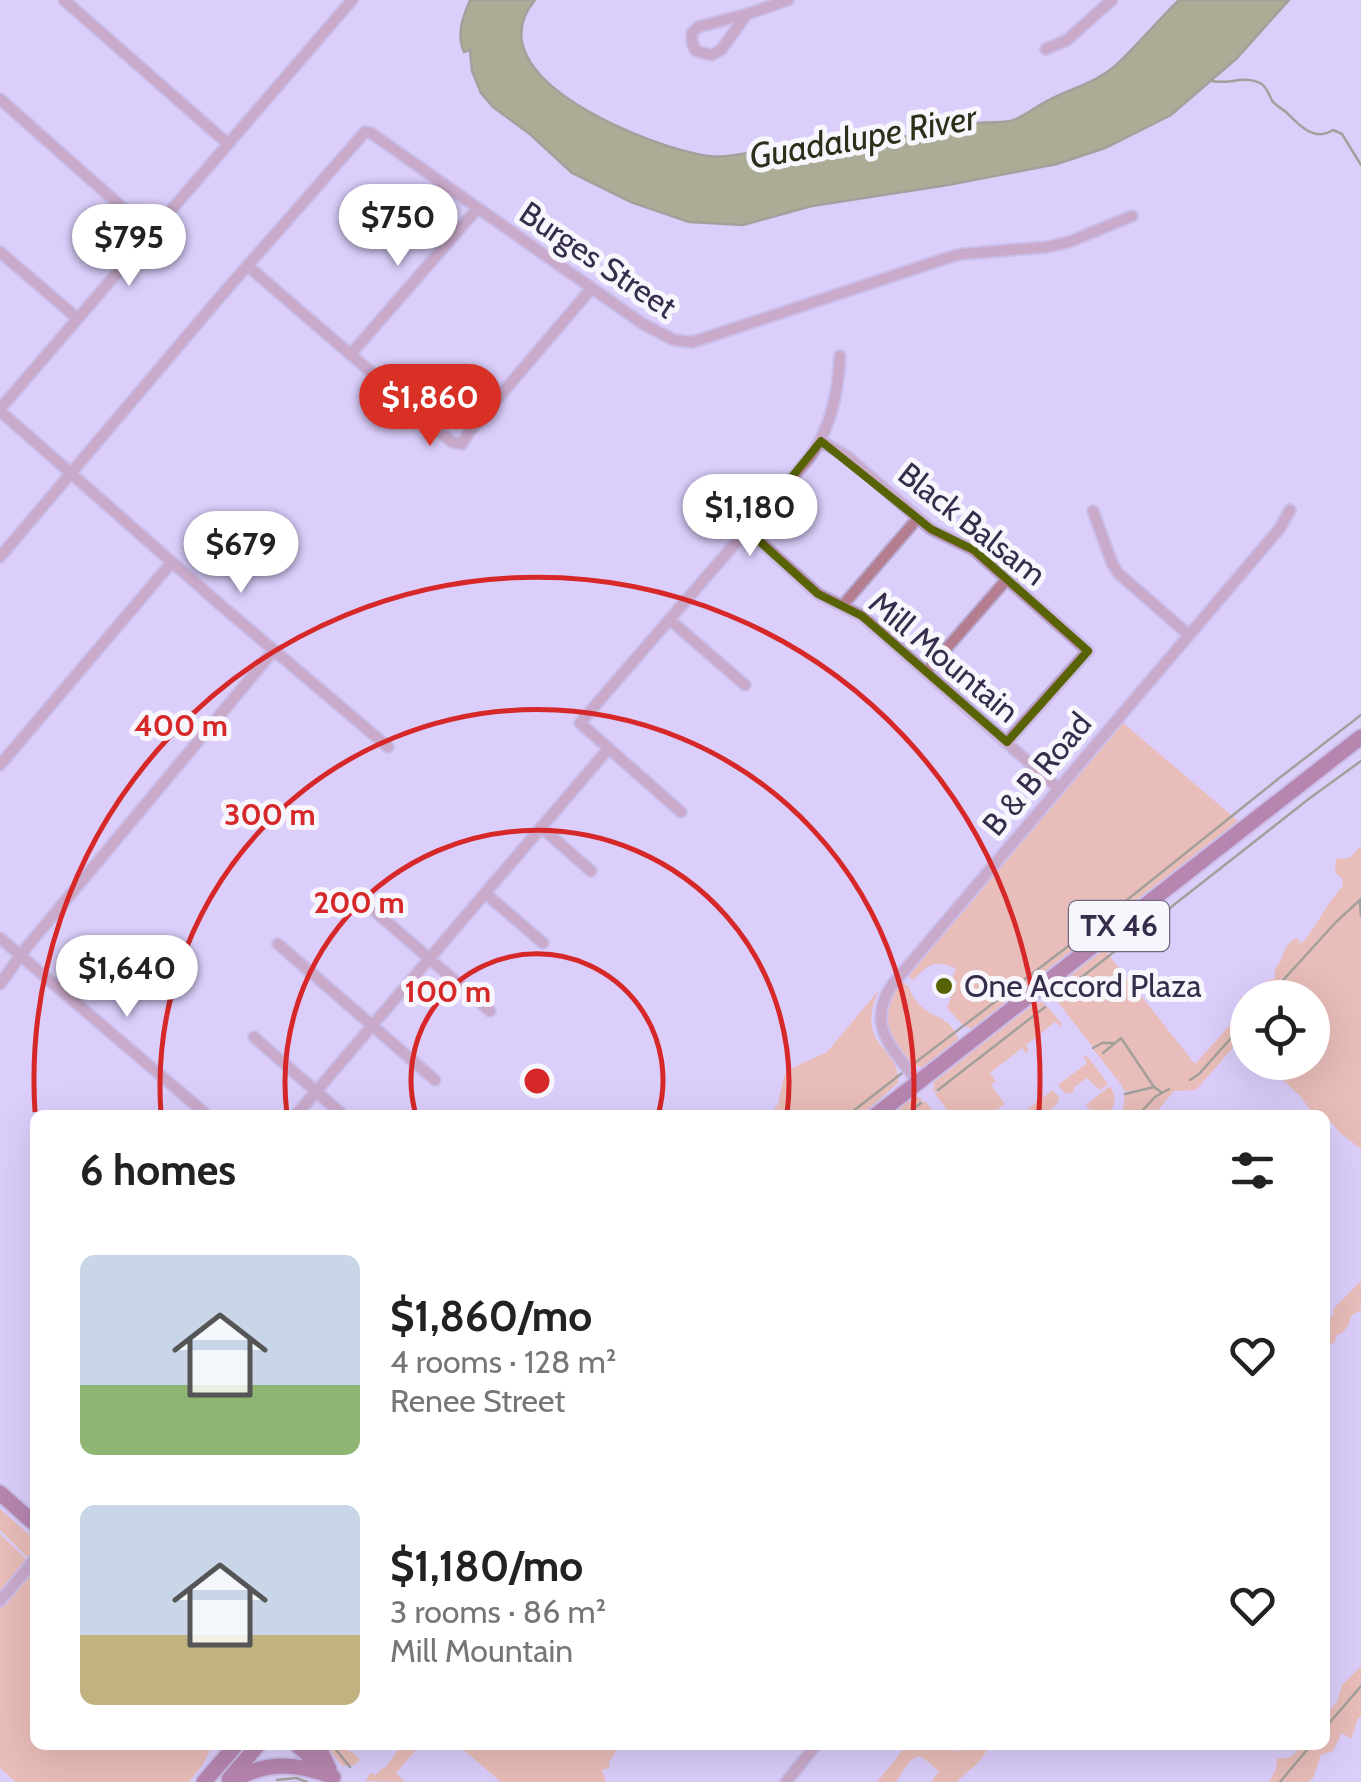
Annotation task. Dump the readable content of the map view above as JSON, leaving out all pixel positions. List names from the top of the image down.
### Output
{
  "streets": {
    "main road": ["TX 46"],
    "street": [
      "Burges Street",
      "Black Balsam",
      "Mill Mountain",
      "B & B Road"
    ]
  },
  "crossings": [
    ["Black Balsam", "Mill Mountain"],
    ["Mill Mountain", "B & B Road"],
    ["B & B Road", "TX 46"]
  ],
  "water": ["Guadalupe River"],
  "places": ["One Accord Plaza"],
  "page": {
    "price": [
      "$750",
      "$795",
      "$1,860",
      "$1,180",
      "$679",
      "$1,640"
    ],
    "heading": "6 homes",
    "list": [
      {
        "name": "$1,860/mo",
        "note": "4 rooms · 128 m² · Renee Street"
      },
      {
        "name": "$1,180/mo",
        "note": "3 rooms · 86 m² · Mill Mountain"
      }
    ]
  },
  "rings": [
    "400 m",
    "300 m",
    "200 m",
    "100 m"
  ]
}
